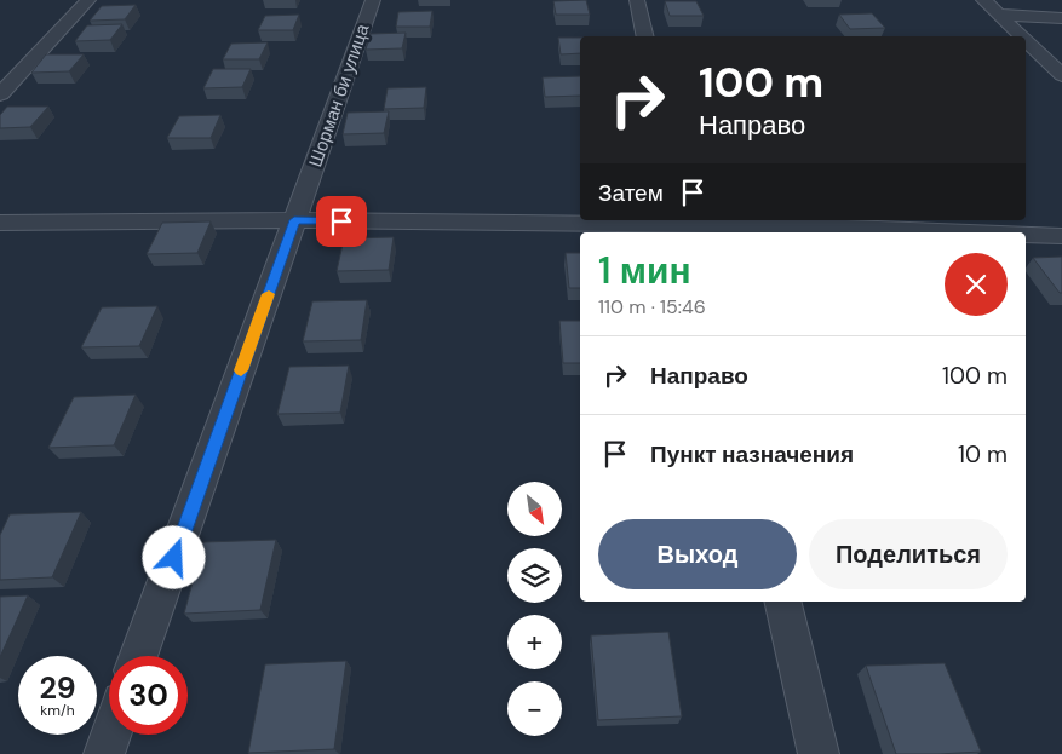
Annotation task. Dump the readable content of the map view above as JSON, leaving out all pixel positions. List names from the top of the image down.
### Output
{
  "streets": {
    "street": ["Шорман би улица"]
  },
  "north": "bottom right",
  "page": {
    "turn": ["100 m", "Направо"],
    "then": "Затем",
    "heading": ["1 мин", "110 m · 15:46"],
    "list": [
      {
        "name": "Направо",
        "value": "100 m"
      },
      {
        "name": "Пункт назначения",
        "value": "10 m"
      }
    ],
    "map_buttons": ["+", "−"],
    "buttons": ["Выход", "Поделиться"],
    "speed": "29 km/h",
    "limit": "30"
  }
}
